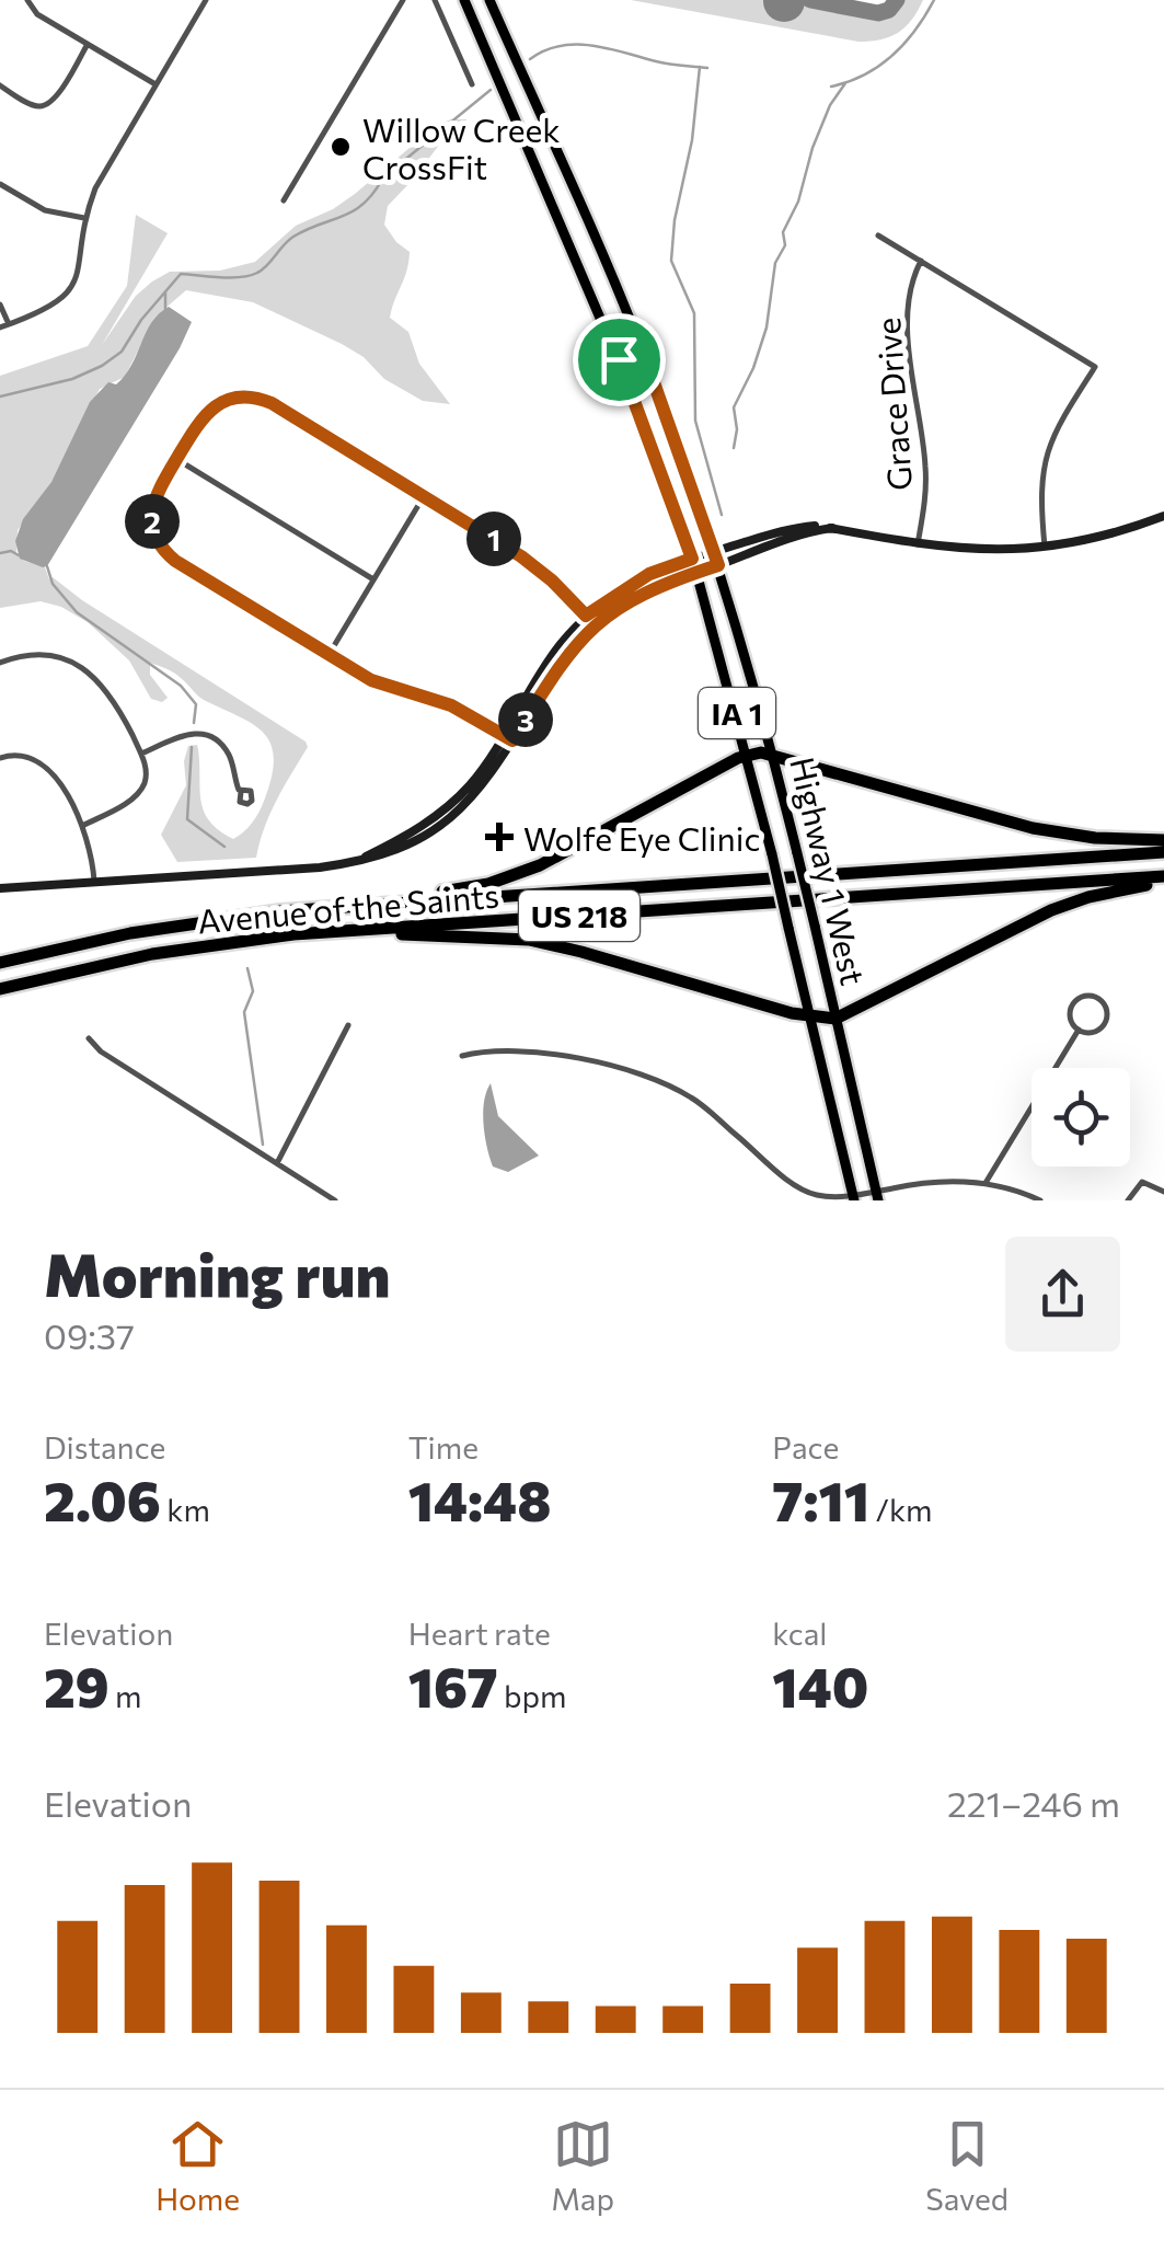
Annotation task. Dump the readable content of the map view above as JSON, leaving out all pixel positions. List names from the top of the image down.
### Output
{
  "streets": {
    "highway": ["Avenue of the Saints", "US 218"],
    "main road": ["IA 1", "Highway 1 West"],
    "street": ["Grace Drive"]
  },
  "places": {
    "other": ["Willow Creek CrossFit"],
    "health": ["Wolfe Eye Clinic"]
  },
  "page": {
    "pins": ["2", "1", "3"],
    "heading": ["Morning run", "09:37"],
    "stats": [
      ["Distance", "2.06 km"],
      ["Time", "14:48"],
      ["Pace", "7:11 /km"],
      ["Elevation", "29 m"],
      ["Heart rate", "167 bpm"],
      ["kcal", "140"]
    ],
    "chart": ["Elevation", "221–246 m"],
    "tabs": ["Home", "Map", "Saved"]
  }
}
